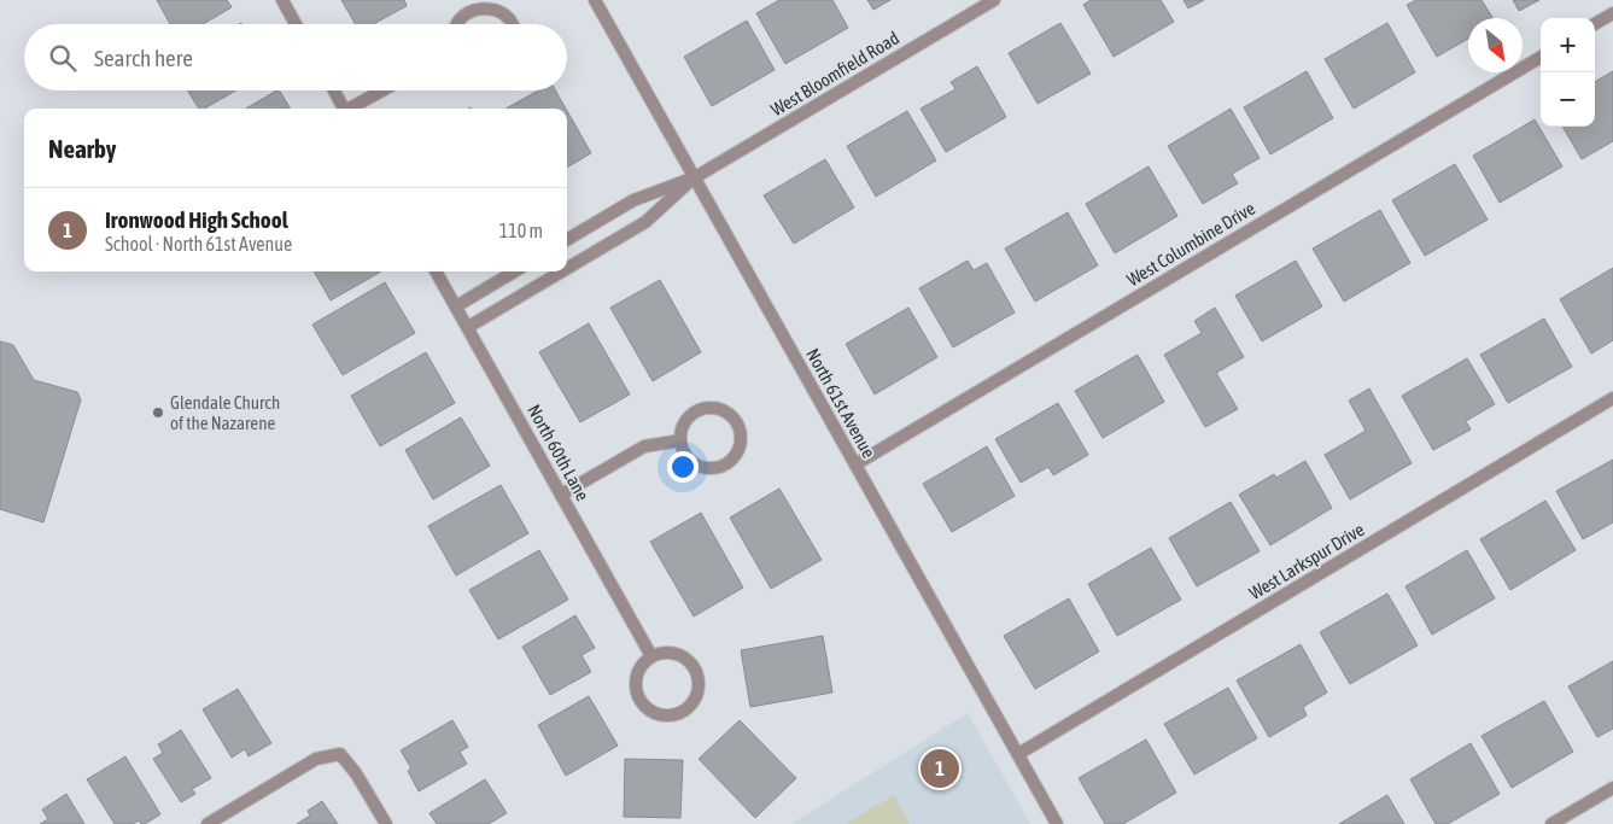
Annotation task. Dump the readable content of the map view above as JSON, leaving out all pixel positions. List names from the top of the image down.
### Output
{
  "streets": {
    "street": [
      "West Bloomfield Road",
      "West Columbine Drive",
      "North 61st Avenue",
      "North 60th Lane",
      "West Larkspur Drive"
    ]
  },
  "crossings": [
    ["West Bloomfield Road", "North 61st Avenue"],
    ["West Bloomfield Road", "North 60th Lane"],
    ["West Columbine Drive", "North 61st Avenue"],
    ["North 61st Avenue", "West Larkspur Drive"]
  ],
  "places": ["Glendale Church of the Nazarene"],
  "north": "bottom right",
  "page": {
    "map_buttons": ["+", "−"],
    "search": "Search here",
    "heading": "Nearby",
    "list": [
      {
        "mark": "1",
        "name": "Ironwood High School",
        "note": "School · North 61st Avenue",
        "value": "110 m"
      }
    ],
    "pins": "1"
  }
}
